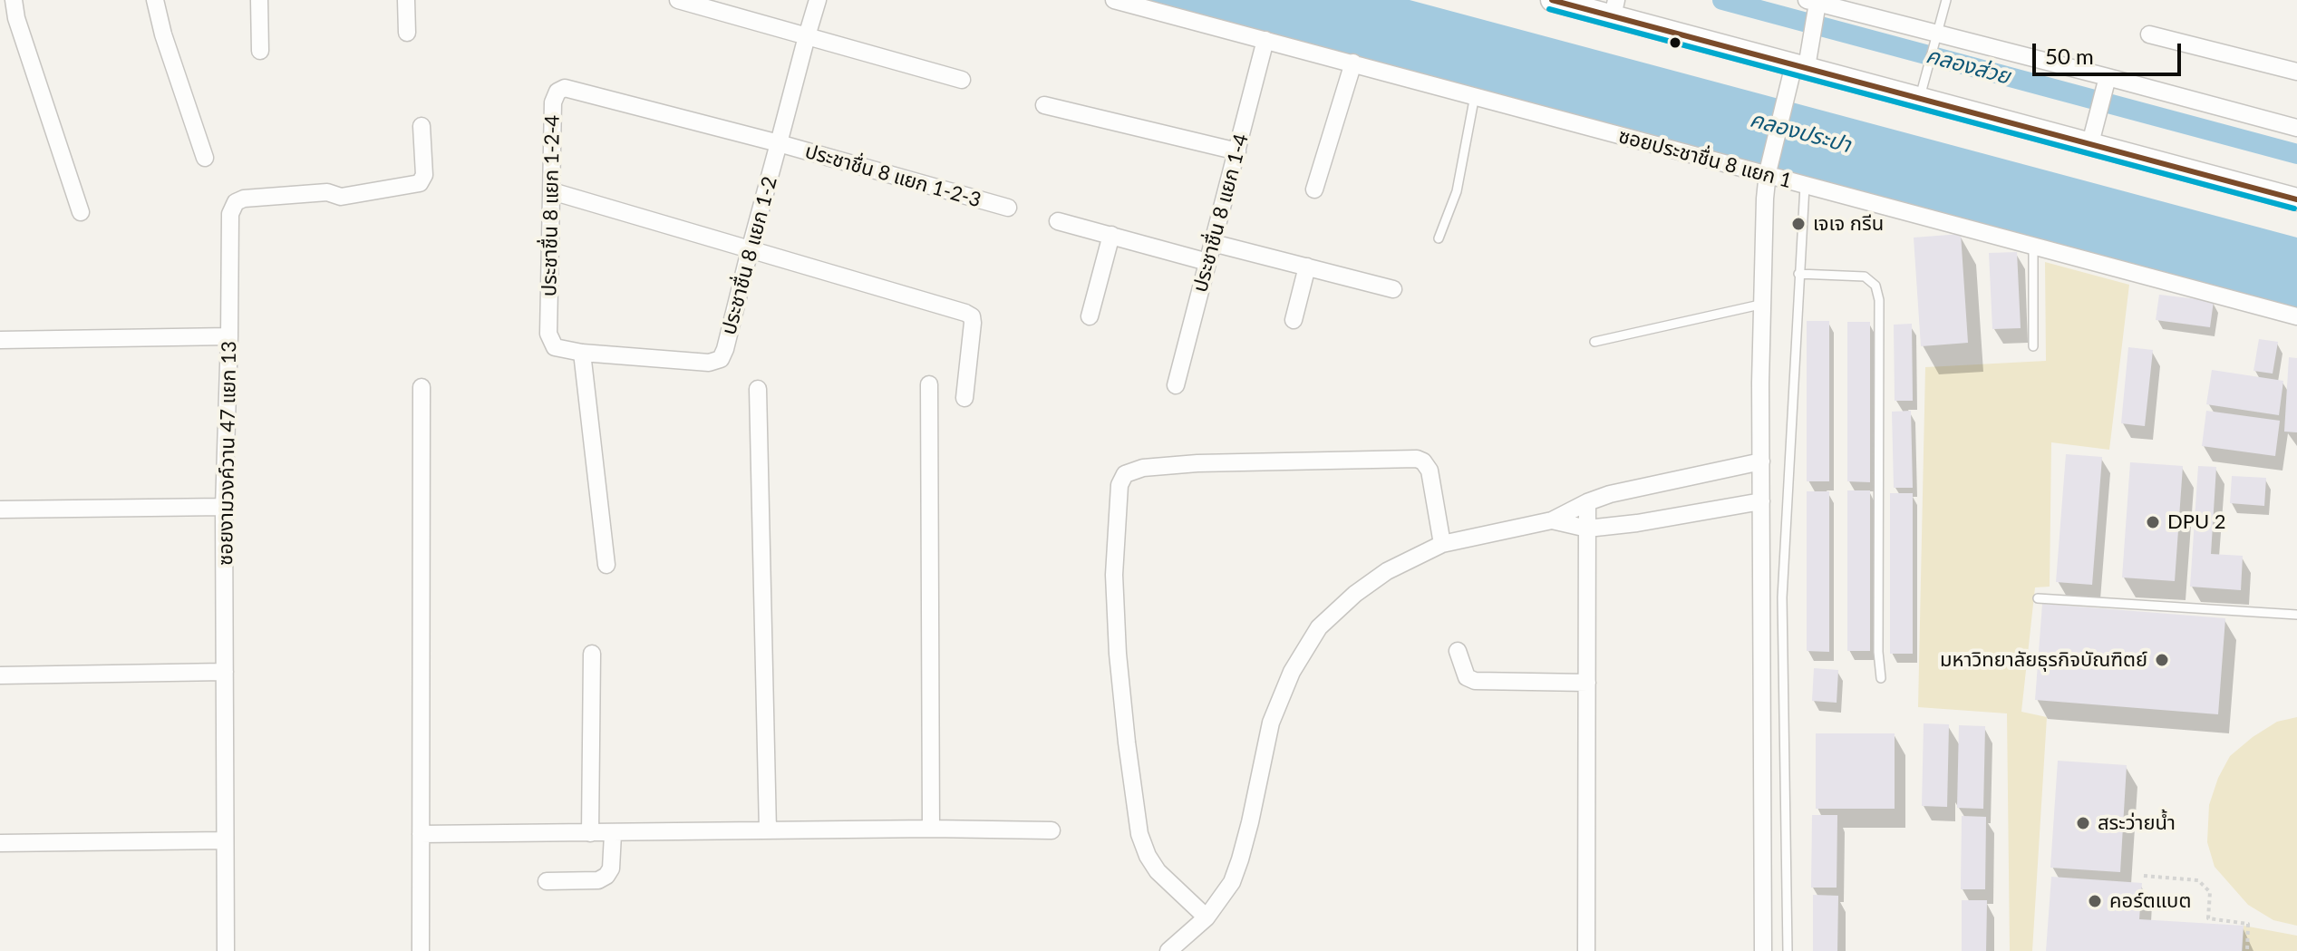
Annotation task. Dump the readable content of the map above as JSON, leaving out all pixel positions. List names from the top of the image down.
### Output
{
  "streets": {
    "street": [
      "ซอยประชาชื่น 8 แยก 1",
      "ประชาชื่น 8 แยก 1-2-3",
      "ประชาชื่น 8 แยก 1-2-4",
      "ประชาชื่น 8 แยก 1-4",
      "ประชาชื่น 8 แยก 1-2",
      "ซอยงามวงค์วาน 47 แยก 13"
    ]
  },
  "crossings": [
    ["ซอยประชาชื่น 8 แยก 1", "ประชาชื่น 8 แยก 1-4"],
    ["ประชาชื่น 8 แยก 1-2-3", "ประชาชื่น 8 แยก 1-2-4"],
    ["ประชาชื่น 8 แยก 1-2-3", "ประชาชื่น 8 แยก 1-2"],
    ["ประชาชื่น 8 แยก 1-2-4", "ประชาชื่น 8 แยก 1-2"]
  ],
  "water": ["คลองส่วย", "คลองประปา"],
  "places": [
    "เจเจ กรีน",
    "DPU 2",
    "มหาวิทยาลัยธุรกิจบัณฑิตย์",
    "สระว่ายน้ำ",
    "คอร์ตแบต"
  ],
  "scale_bar": "50 m"
}
